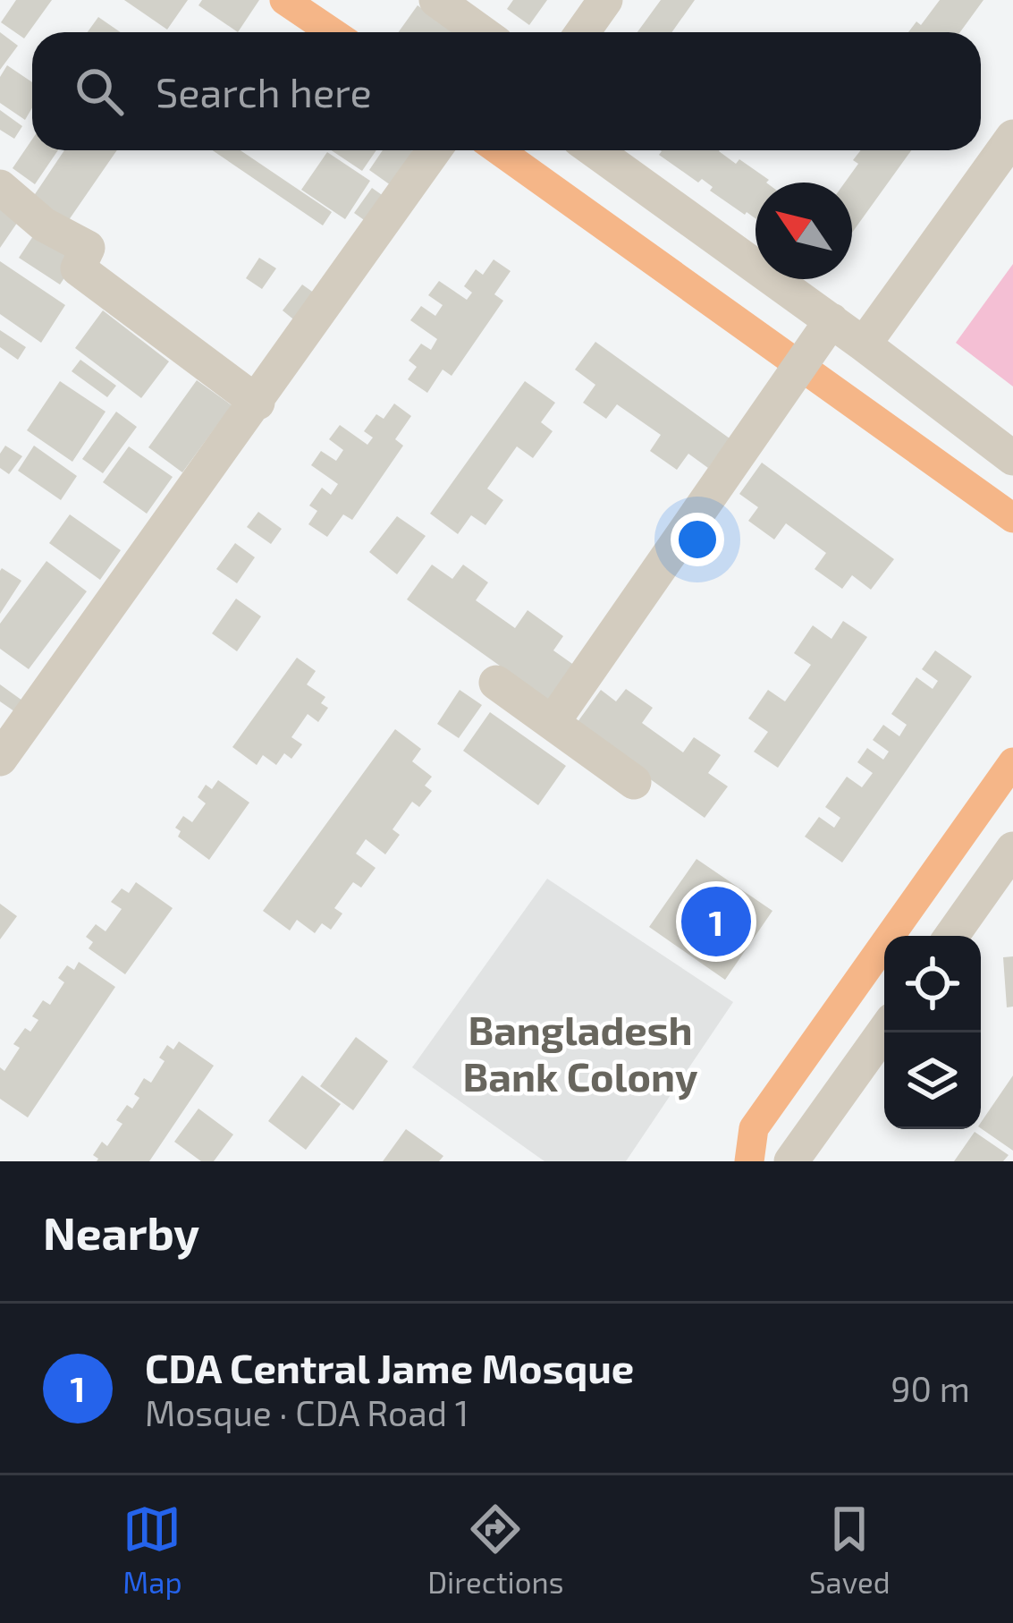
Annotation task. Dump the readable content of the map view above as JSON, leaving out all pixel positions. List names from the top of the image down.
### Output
{
  "districts": ["Bangladesh Bank Colony"],
  "north": "top left",
  "page": {
    "search": "Search here",
    "pins": "1",
    "heading": "Nearby",
    "list": [
      {
        "mark": "1",
        "name": "CDA Central Jame Mosque",
        "note": "Mosque · CDA Road 1",
        "value": "90 m"
      }
    ],
    "nav": ["Map", "Directions", "Saved"]
  }
}
